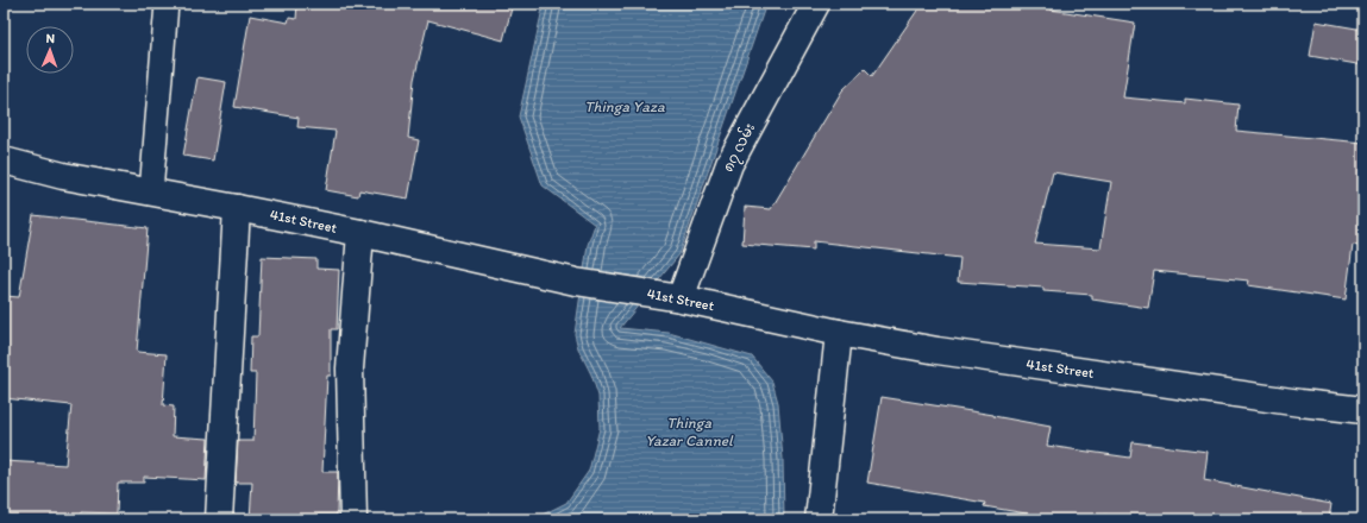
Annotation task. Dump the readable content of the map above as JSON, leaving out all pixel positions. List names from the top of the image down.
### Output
{
  "streets": {
    "main road": ["၈၇ လမ်း", "41st Street"]
  },
  "crossings": [
    ["၈၇ လမ်း", "41st Street"]
  ],
  "water": ["Thinga Yaza", "Thinga Yazar Cannel"],
  "north": "top"
}
